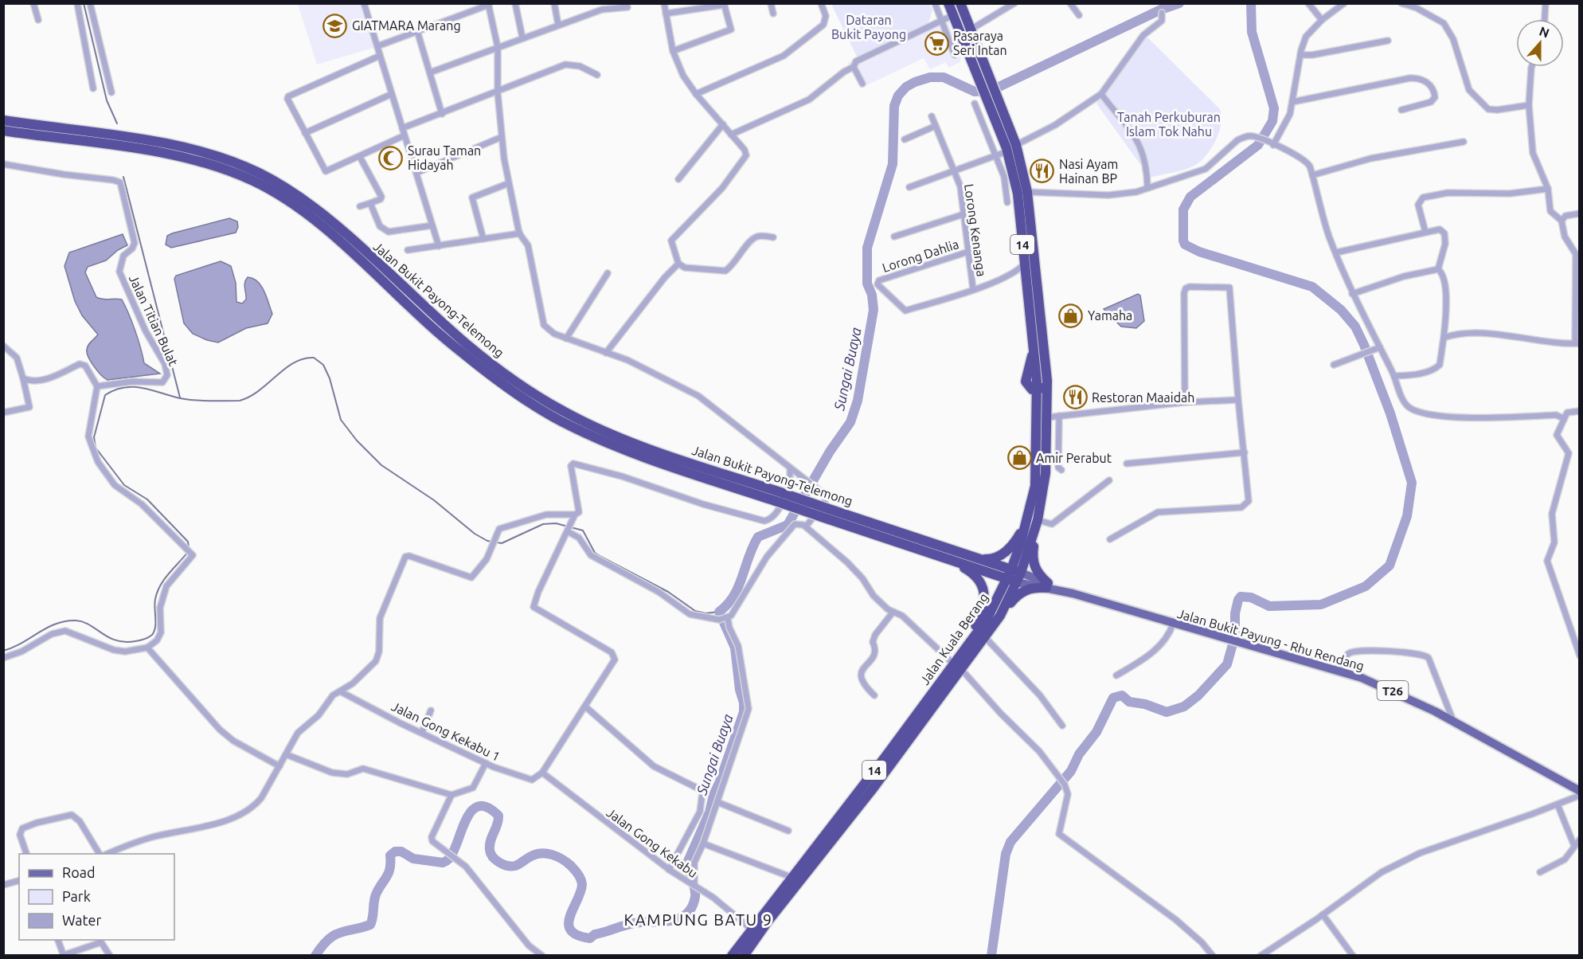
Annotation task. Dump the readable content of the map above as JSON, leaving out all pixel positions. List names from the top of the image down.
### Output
{
  "streets": {
    "highway": ["14", "Jalan Bukit Payong-Telemong", "Jalan Kuala Berang"],
    "main road": ["Jalan Bukit Payung - Rhu Rendang", "T26"],
    "street": [
      "Lorong Kenanga",
      "Lorong Dahlia",
      "Jalan Titian Bulat",
      "Jalan Gong Kekabu 1",
      "Jalan Gong Kekabu"
    ]
  },
  "crossings": [
    ["Lorong Kenanga", "Lorong Dahlia"],
    ["Jalan Bukit Payong-Telemong", "Jalan Kuala Berang"],
    ["Jalan Bukit Payong-Telemong", "Jalan Bukit Payung - Rhu Rendang"],
    ["Jalan Kuala Berang", "Jalan Bukit Payung - Rhu Rendang"],
    ["Jalan Kuala Berang", "Jalan Gong Kekabu"],
    ["Jalan Gong Kekabu 1", "Jalan Gong Kekabu"]
  ],
  "districts": ["KAMPUNG BATU 9"],
  "water": ["Sungai Buaya"],
  "parks": ["Dataran Bukit Payong", "Tanah Perkuburan Islam Tok Nahu"],
  "places": {
    "school or university": ["GIATMARA Marang"],
    "supermarket": ["Pasaraya Seri Intan"],
    "mosque": ["Surau Taman Hidayah"],
    "restaurant": ["Nasi Ayam Hainan BP", "Restoran Maaidah"],
    "shop": ["Yamaha", "Amir Perabut"]
  },
  "legend": ["Road", "Park", "Water"],
  "north": "top"
}
